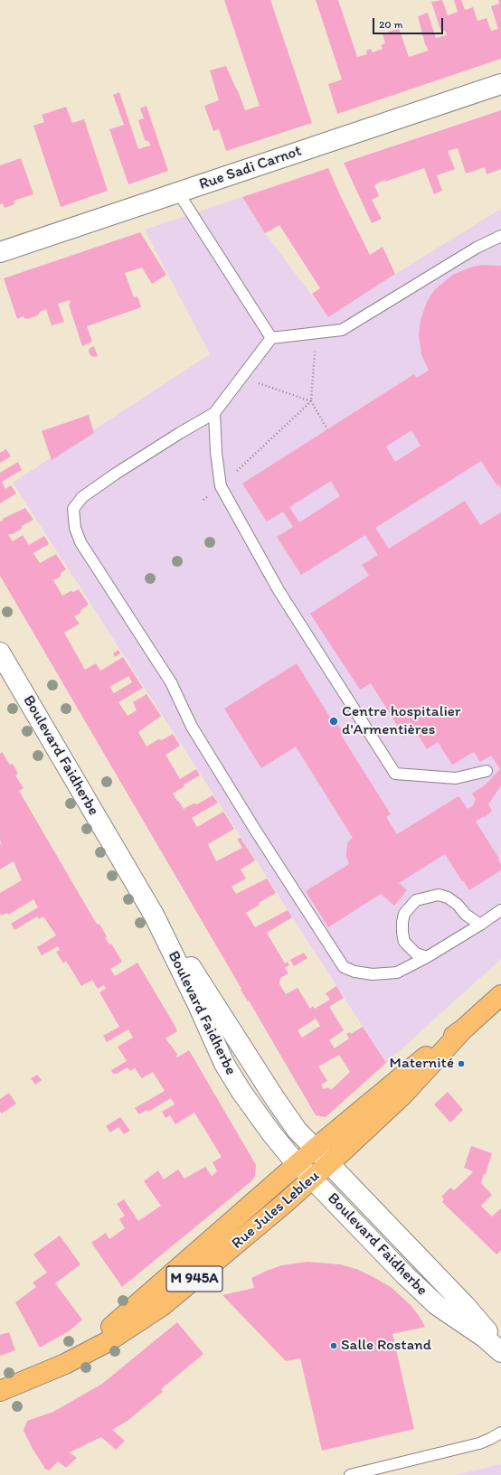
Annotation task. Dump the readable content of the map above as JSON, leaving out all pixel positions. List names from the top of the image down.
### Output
{
  "streets": {
    "main road": ["Rue Jules Lebleu", "M 945A"],
    "street": ["Rue Sadi Carnot", "Boulevard Faidherbe"]
  },
  "crossings": [
    ["Boulevard Faidherbe", "Rue Jules Lebleu"]
  ],
  "places": ["Centre hospitalier d'Armentières", "Maternité", "Salle Rostand"],
  "scale_bar": "20 m"
}
